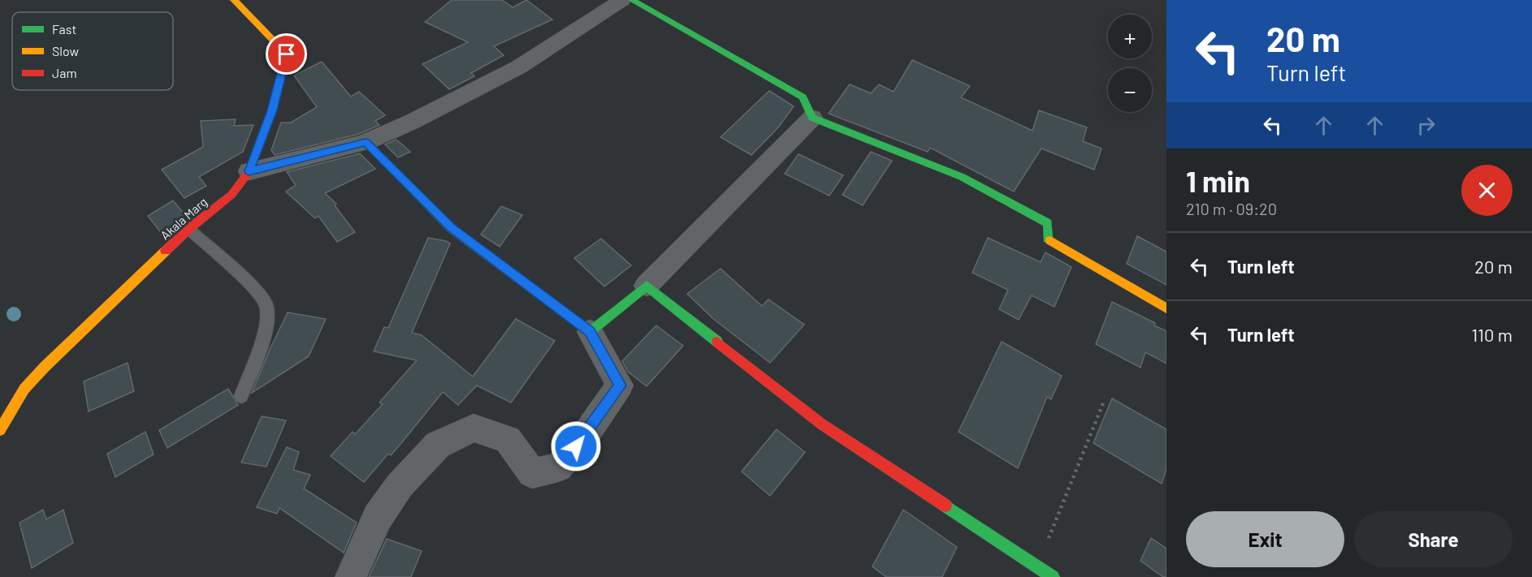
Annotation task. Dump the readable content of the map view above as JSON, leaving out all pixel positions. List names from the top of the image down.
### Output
{
  "streets": {
    "street": ["Akala Marg"]
  },
  "legend": ["Fast", "Slow", "Jam"],
  "page": {
    "turn": ["20 m", "Turn left"],
    "map_buttons": ["+", "−"],
    "heading": ["1 min", "210 m · 09:20"],
    "list": [
      {
        "name": "Turn left",
        "value": "20 m"
      },
      {
        "name": "Turn left",
        "value": "110 m"
      }
    ],
    "buttons": ["Exit", "Share"]
  }
}
